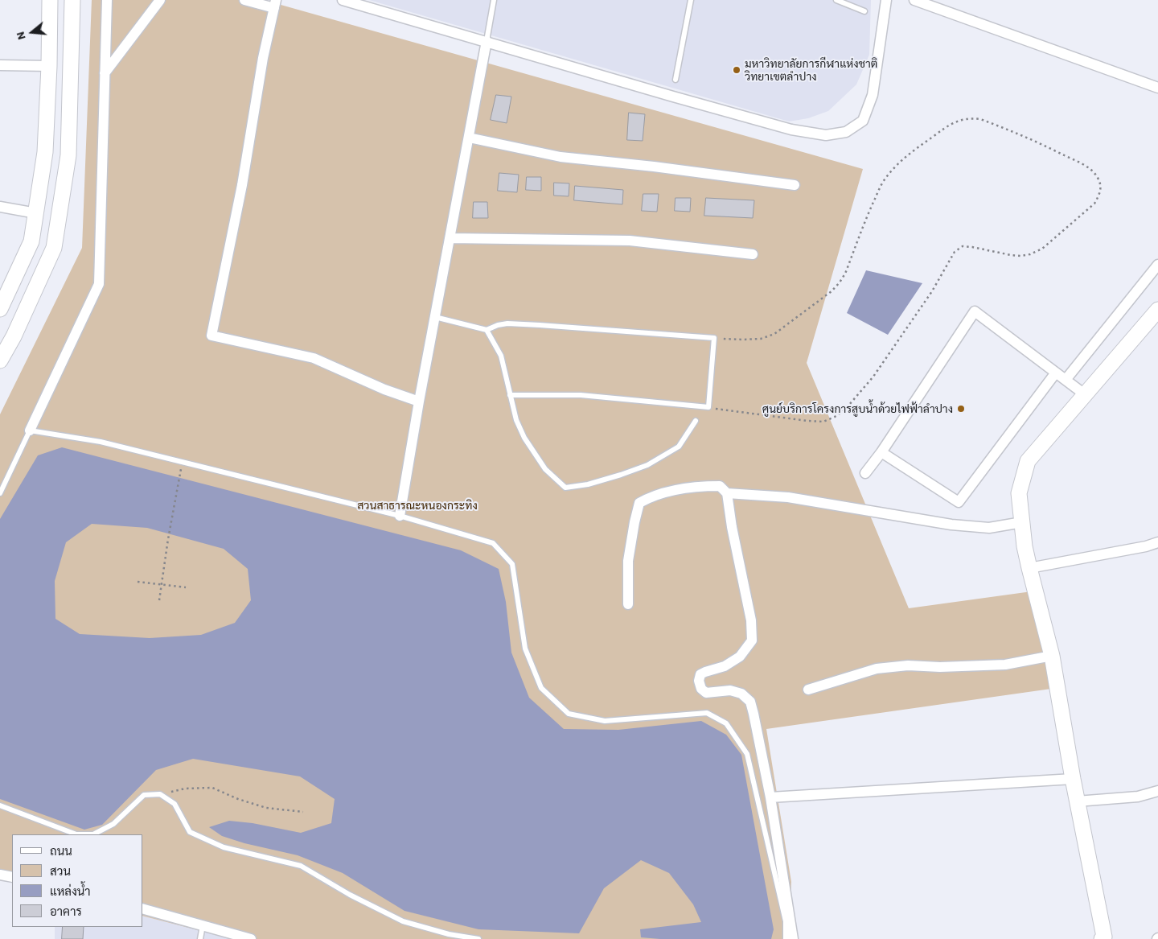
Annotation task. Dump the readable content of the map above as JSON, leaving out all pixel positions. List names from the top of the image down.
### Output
{
  "parks": ["สวนสาธารณะหนองกระทิง"],
  "places": ["มหาวิทยาลัยการกีฬาแห่งชาติ วิทยาเขตลำปาง", "ศูนย์บริการโครงการสูบน้ำด้วยไฟฟ้าลําปาง"],
  "legend": [
    "ถนน",
    "สวน",
    "แหล่งน้ำ",
    "อาคาร"
  ],
  "north": "left"
}
